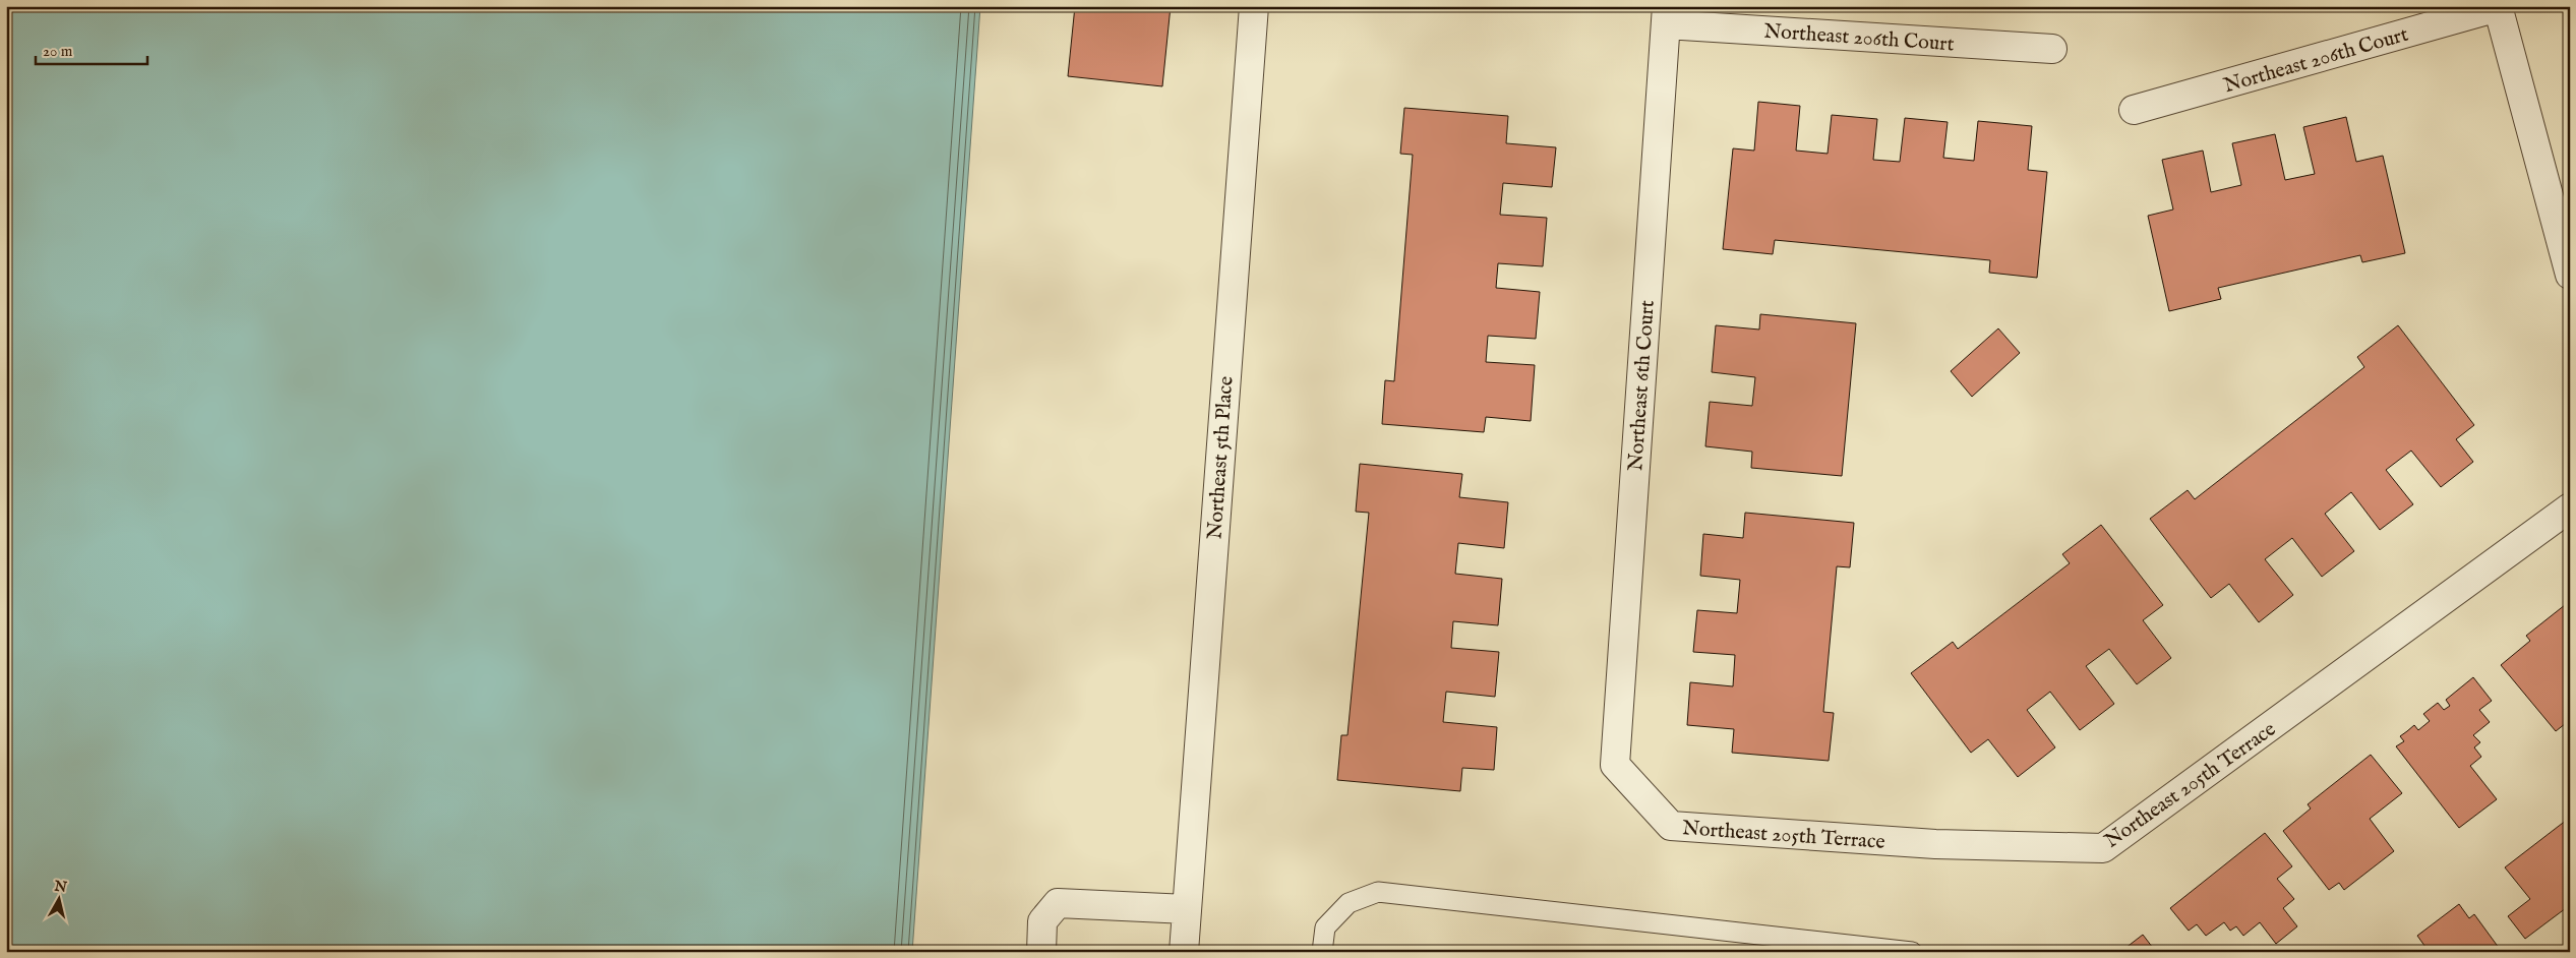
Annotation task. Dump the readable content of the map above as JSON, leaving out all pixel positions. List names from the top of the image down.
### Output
{
  "streets": {
    "street": [
      "Northeast 206th Court",
      "Northeast 6th Court",
      "Northeast 5th Place",
      "Northeast 205th Terrace"
    ]
  },
  "crossings": [
    ["Northeast 206th Court", "Northeast 6th Court"],
    ["Northeast 6th Court", "Northeast 205th Terrace"]
  ],
  "scale_bar": "20 m",
  "north": "top"
}
